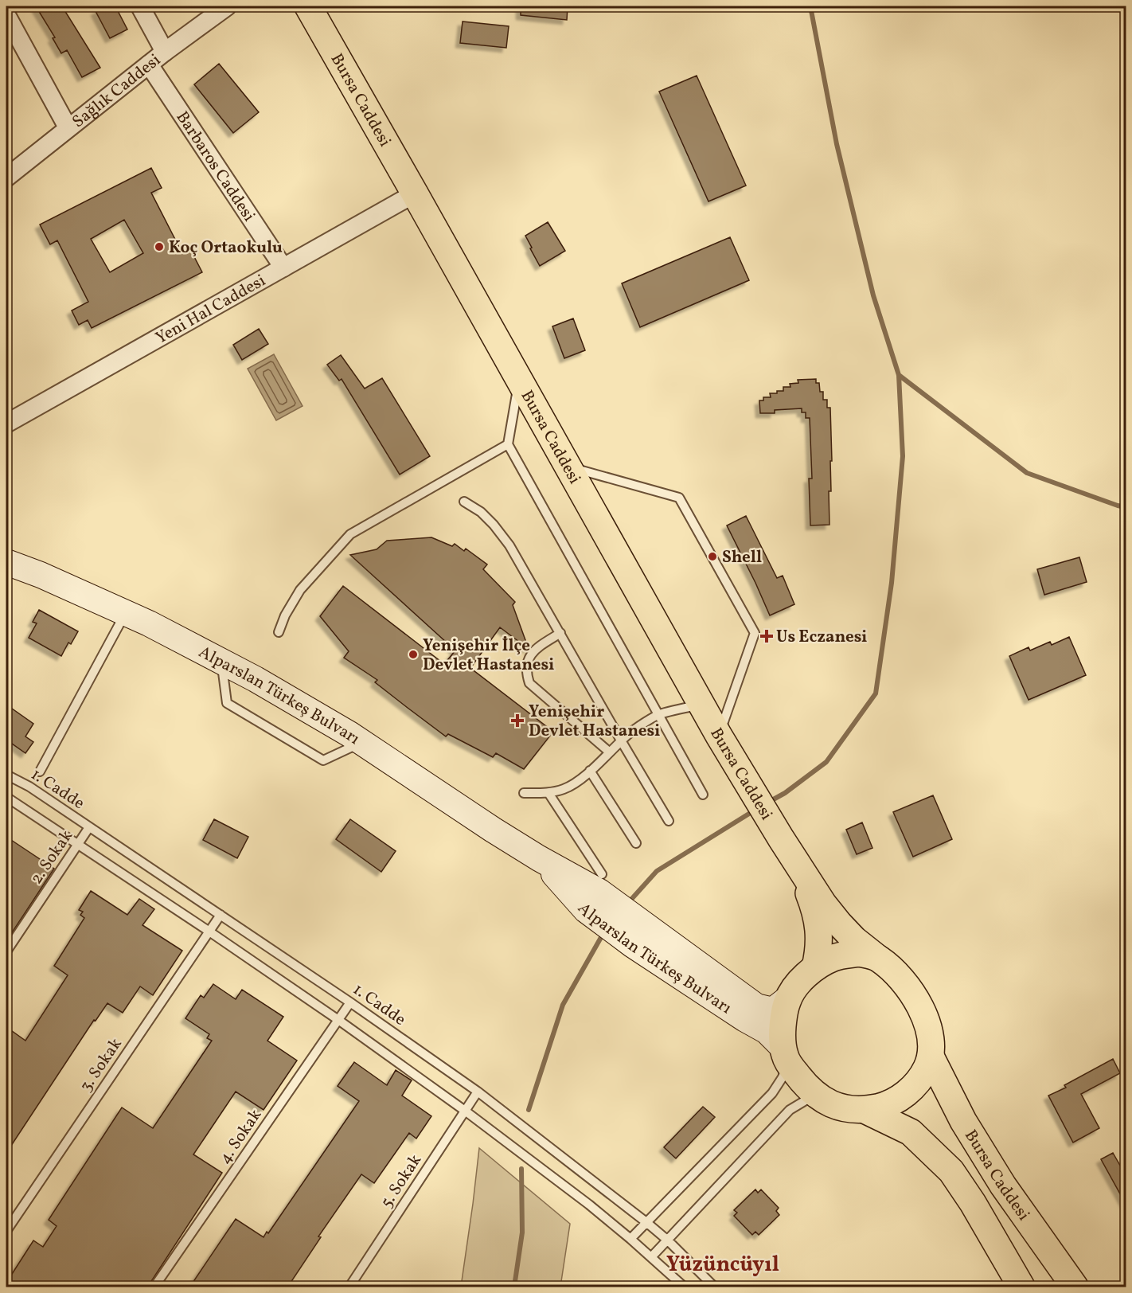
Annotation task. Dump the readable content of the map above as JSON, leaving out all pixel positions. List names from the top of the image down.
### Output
{
  "streets": {
    "main road": ["Bursa Caddesi", "Alparslan Türkeş Bulvarı"],
    "street": ["Sağlık Caddesi", "Barbaros Caddesi", "Yeni Hal Caddesi"],
    "lane": [
      "1. Cadde",
      "2. Sokak",
      "3. Sokak",
      "4. Sokak",
      "5. Sokak"
    ]
  },
  "crossings": [
    ["Sağlık Caddesi", "Barbaros Caddesi"],
    ["Bursa Caddesi", "Yeni Hal Caddesi"],
    ["Bursa Caddesi", "Alparslan Türkeş Bulvarı"],
    ["Barbaros Caddesi", "Yeni Hal Caddesi"],
    ["1. Cadde", "2. Sokak"],
    ["1. Cadde", "3. Sokak"],
    ["1. Cadde", "4. Sokak"],
    ["1. Cadde", "5. Sokak"]
  ],
  "districts": ["Yüzüncüyıl"],
  "places": {
    "other": ["Koç Ortaokulu", "Shell", "Yenişehir İlçe Devlet Hastanesi"],
    "health": ["Us Eczanesi", "Yenişehir Devlet Hastanesi"]
  }
}
